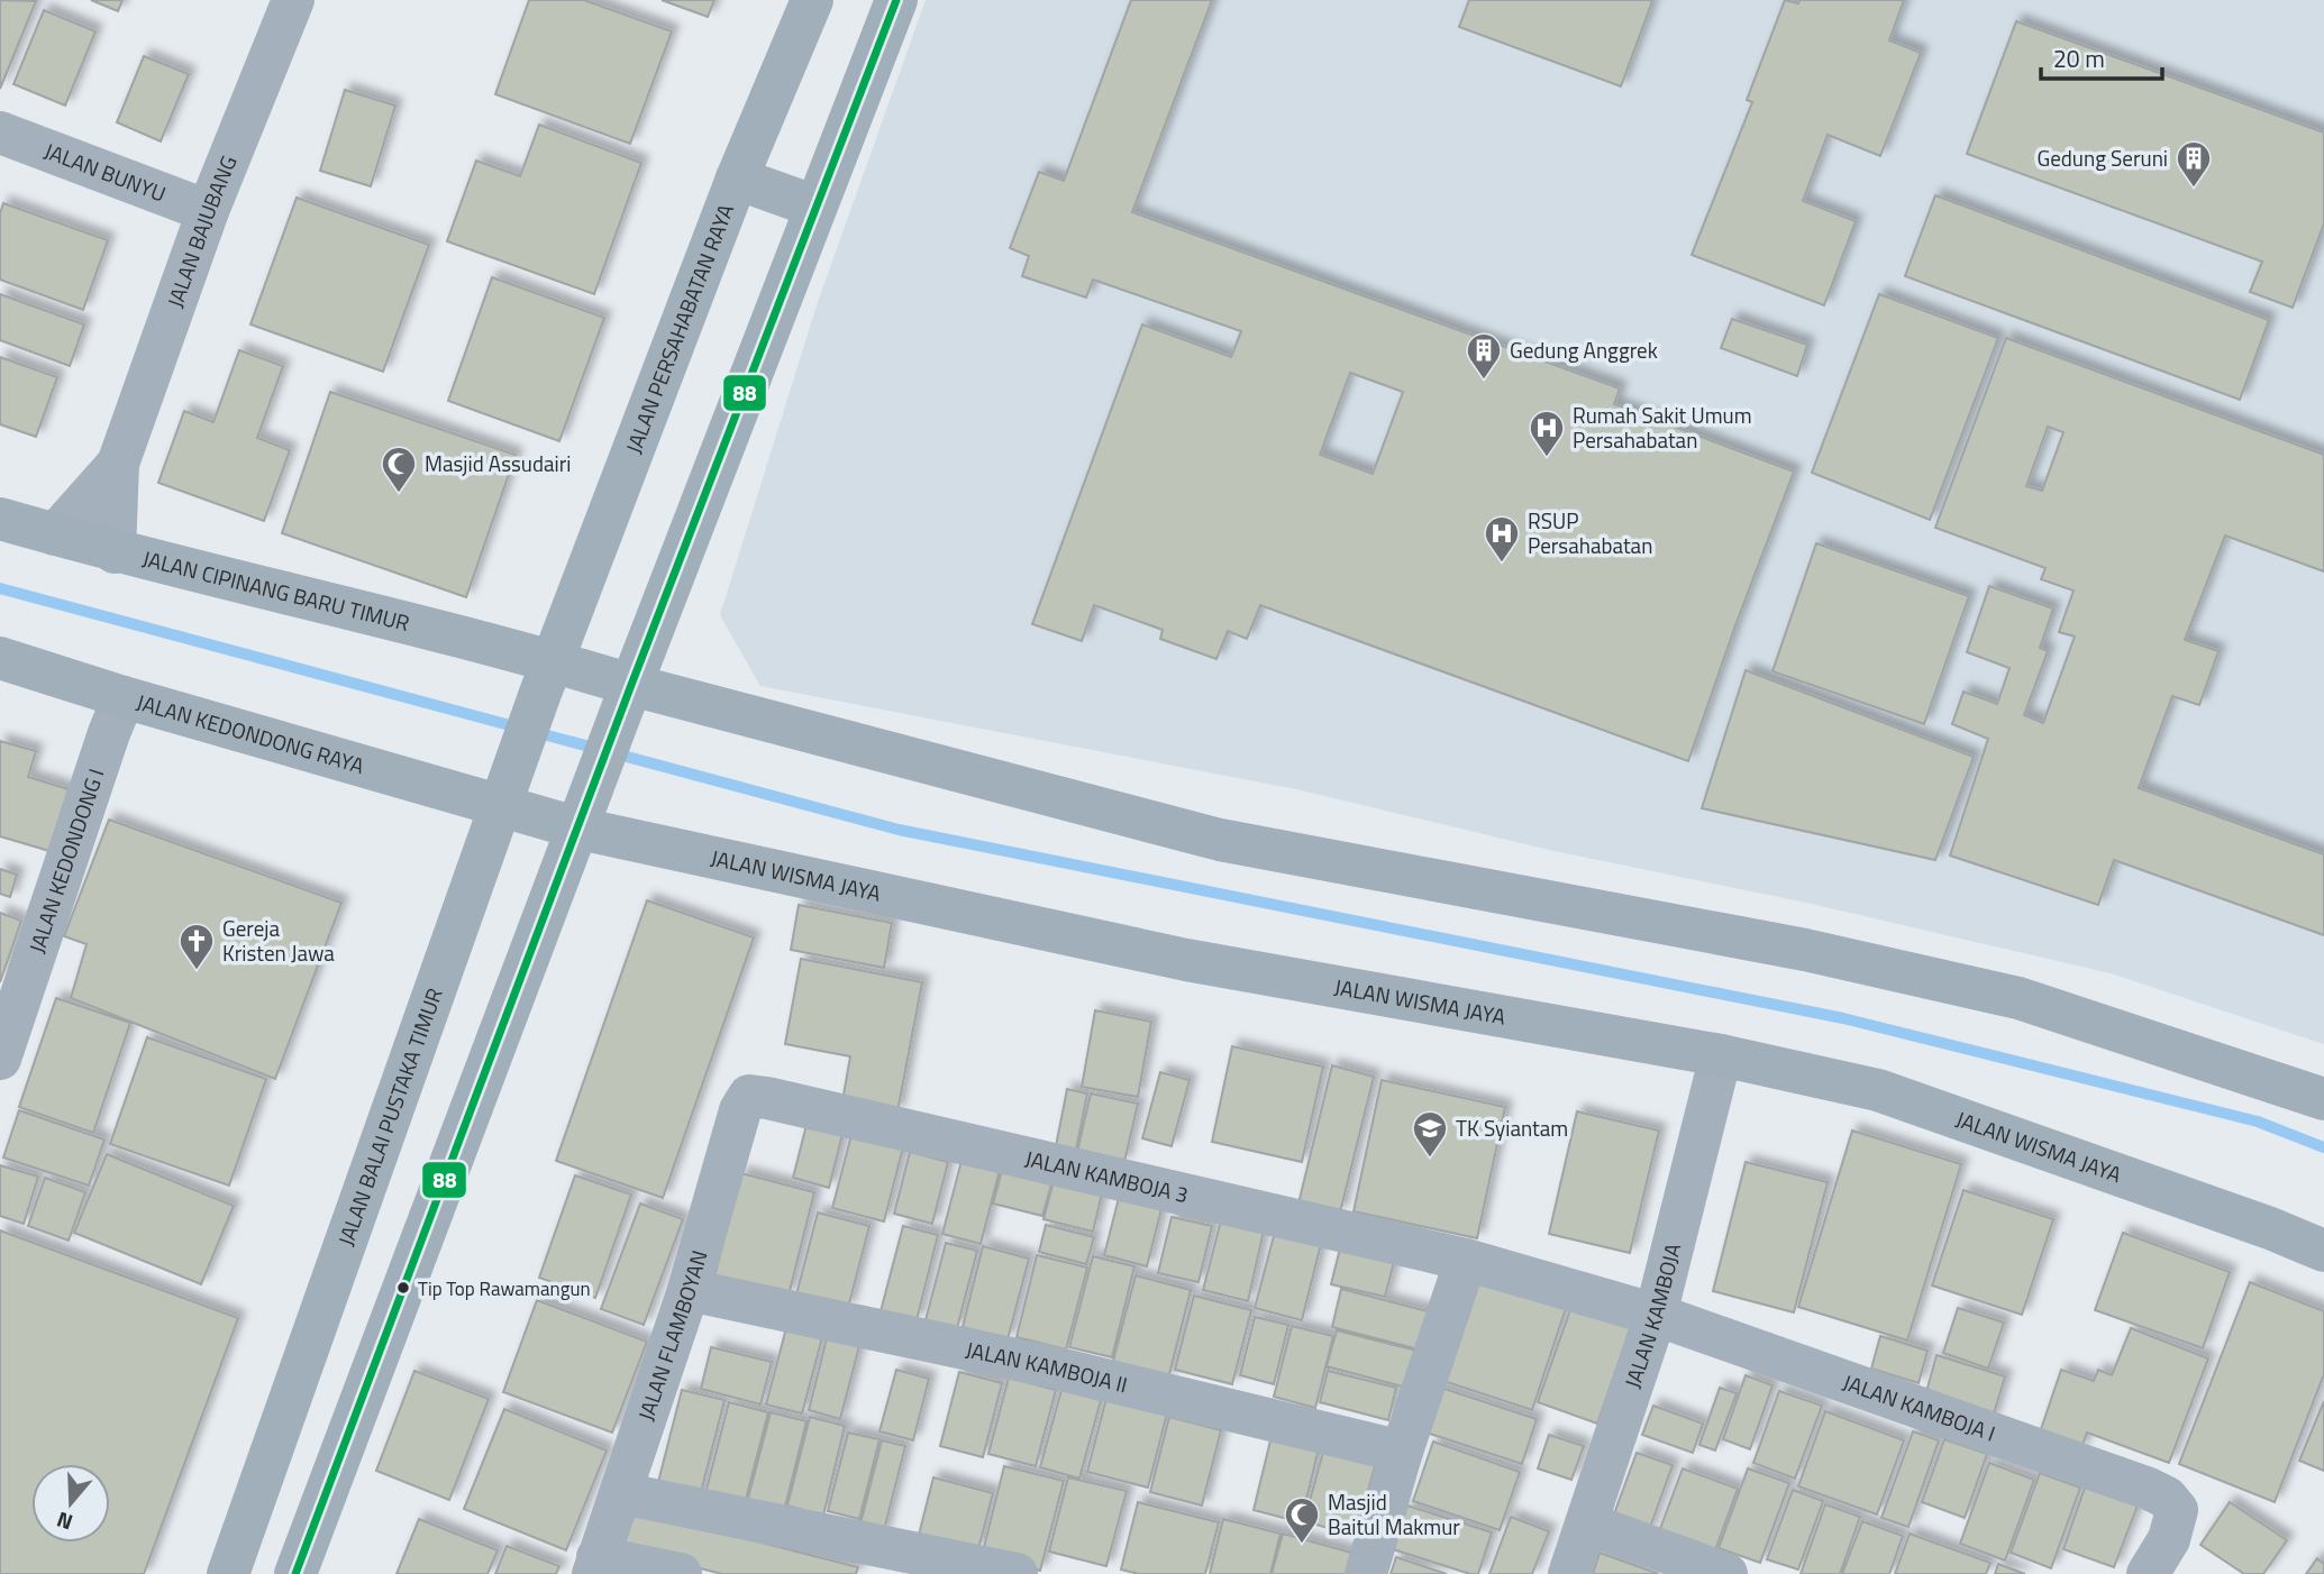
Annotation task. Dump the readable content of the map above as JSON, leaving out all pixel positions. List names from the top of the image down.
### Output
{
  "streets": {
    "street": [
      "JALAN BUNYU",
      "JALAN BAJUBANG",
      "JALAN PERSAHABATAN RAYA",
      "JALAN CIPINANG BARU TIMUR",
      "JALAN KEDONDONG RAYA",
      "JALAN KEDONDONG I",
      "JALAN WISMA JAYA",
      "JALAN BALAI PUSTAKA TIMUR",
      "JALAN KAMBOJA 3",
      "JALAN KAMBOJA",
      "JALAN FLAMBOYAN",
      "JALAN KAMBOJA II",
      "JALAN KAMBOJA I"
    ]
  },
  "crossings": [
    ["JALAN BUNYU", "JALAN BAJUBANG"],
    ["JALAN BAJUBANG", "JALAN CIPINANG BARU TIMUR"],
    ["JALAN PERSAHABATAN RAYA", "JALAN CIPINANG BARU TIMUR"],
    ["JALAN PERSAHABATAN RAYA", "JALAN BALAI PUSTAKA TIMUR"],
    ["JALAN CIPINANG BARU TIMUR", "JALAN BALAI PUSTAKA TIMUR"],
    ["JALAN KEDONDONG RAYA", "JALAN KEDONDONG I"],
    ["JALAN KEDONDONG RAYA", "JALAN WISMA JAYA"],
    ["JALAN KEDONDONG RAYA", "JALAN BALAI PUSTAKA TIMUR"],
    ["JALAN WISMA JAYA", "JALAN BALAI PUSTAKA TIMUR"],
    ["JALAN WISMA JAYA", "JALAN KAMBOJA"],
    ["JALAN KAMBOJA 3", "JALAN KAMBOJA"],
    ["JALAN KAMBOJA 3", "JALAN FLAMBOYAN"],
    ["JALAN KAMBOJA 3", "JALAN KAMBOJA I"],
    ["JALAN KAMBOJA", "JALAN KAMBOJA I"],
    ["JALAN FLAMBOYAN", "JALAN KAMBOJA II"]
  ],
  "places": {
    "building": ["Gedung Seruni", "Gedung Anggrek"],
    "hospital": ["Rumah Sakit Umum Persahabatan", "RSUP Persahabatan"],
    "mosque": ["Masjid Assudairi", "Masjid Baitul Makmur"],
    "church": ["Gereja Kristen Jawa"],
    "school or university": ["TK Syiantam"],
    "other": ["Tip Top Rawamangun"]
  },
  "lines": ["transit line 88"],
  "scale_bar": "20 m",
  "north": "bottom"
}
